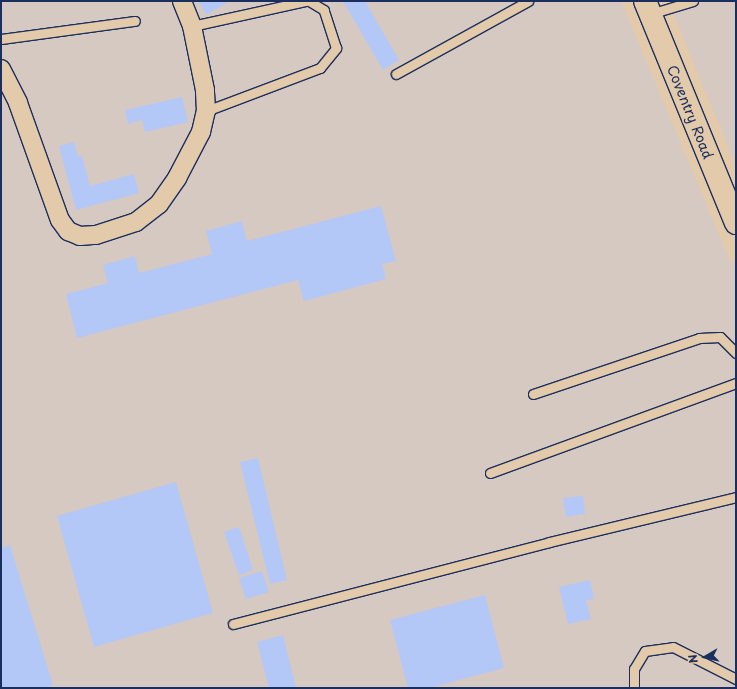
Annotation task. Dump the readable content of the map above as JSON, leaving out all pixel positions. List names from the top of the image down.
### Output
{
  "streets": {
    "street": ["Coventry Road"]
  },
  "north": "left"
}
